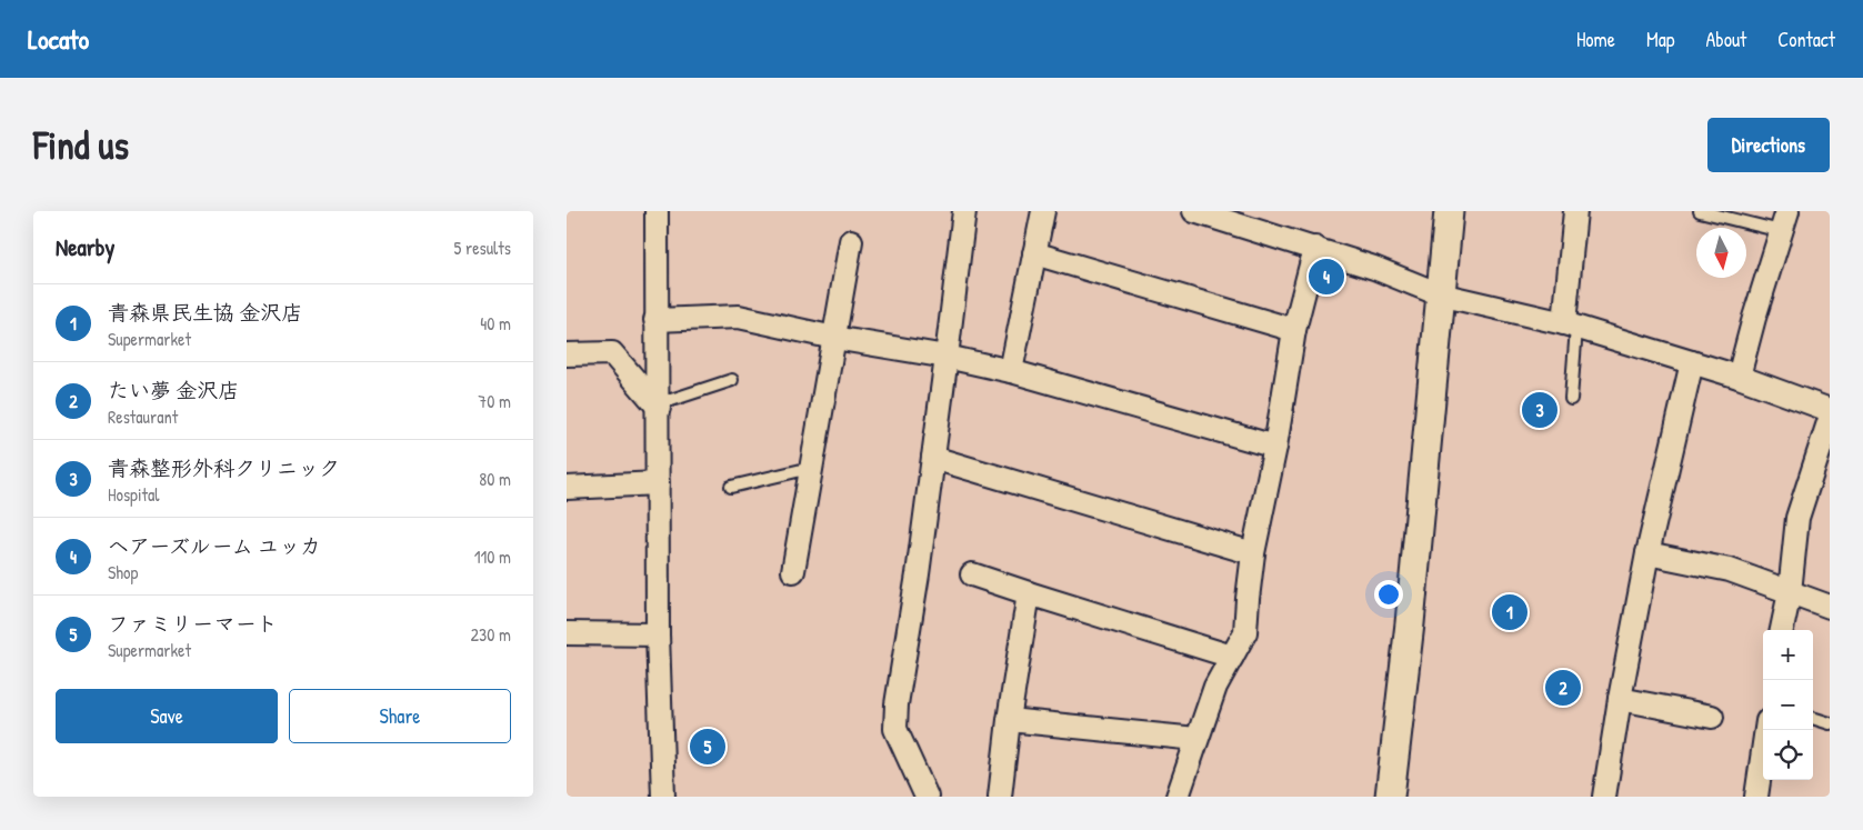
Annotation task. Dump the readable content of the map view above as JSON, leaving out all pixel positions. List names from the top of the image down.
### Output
{
  "north": "bottom",
  "page": {
    "header": "Locato",
    "nav": [
      "Home",
      "Map",
      "About",
      "Contact"
    ],
    "buttons": [
      "Directions",
      ["Save", "Share"]
    ],
    "title": "Find us",
    "heading": ["Nearby", "5 results"],
    "pins": [
      "4",
      "3",
      "1",
      "2",
      "5"
    ],
    "list": [
      {
        "mark": "1",
        "name": "青森県民生協 金沢店",
        "note": "Supermarket",
        "value": "40 m"
      },
      {
        "mark": "2",
        "name": "たい夢 金沢店",
        "note": "Restaurant",
        "value": "70 m"
      },
      {
        "mark": "3",
        "name": "青森整形外科クリニック",
        "note": "Hospital",
        "value": "80 m"
      },
      {
        "mark": "4",
        "name": "ヘアーズルーム ユッカ",
        "note": "Shop",
        "value": "110 m"
      },
      {
        "mark": "5",
        "name": "ファミリーマート",
        "note": "Supermarket",
        "value": "230 m"
      }
    ],
    "map_buttons": ["+", "−"]
  }
}
